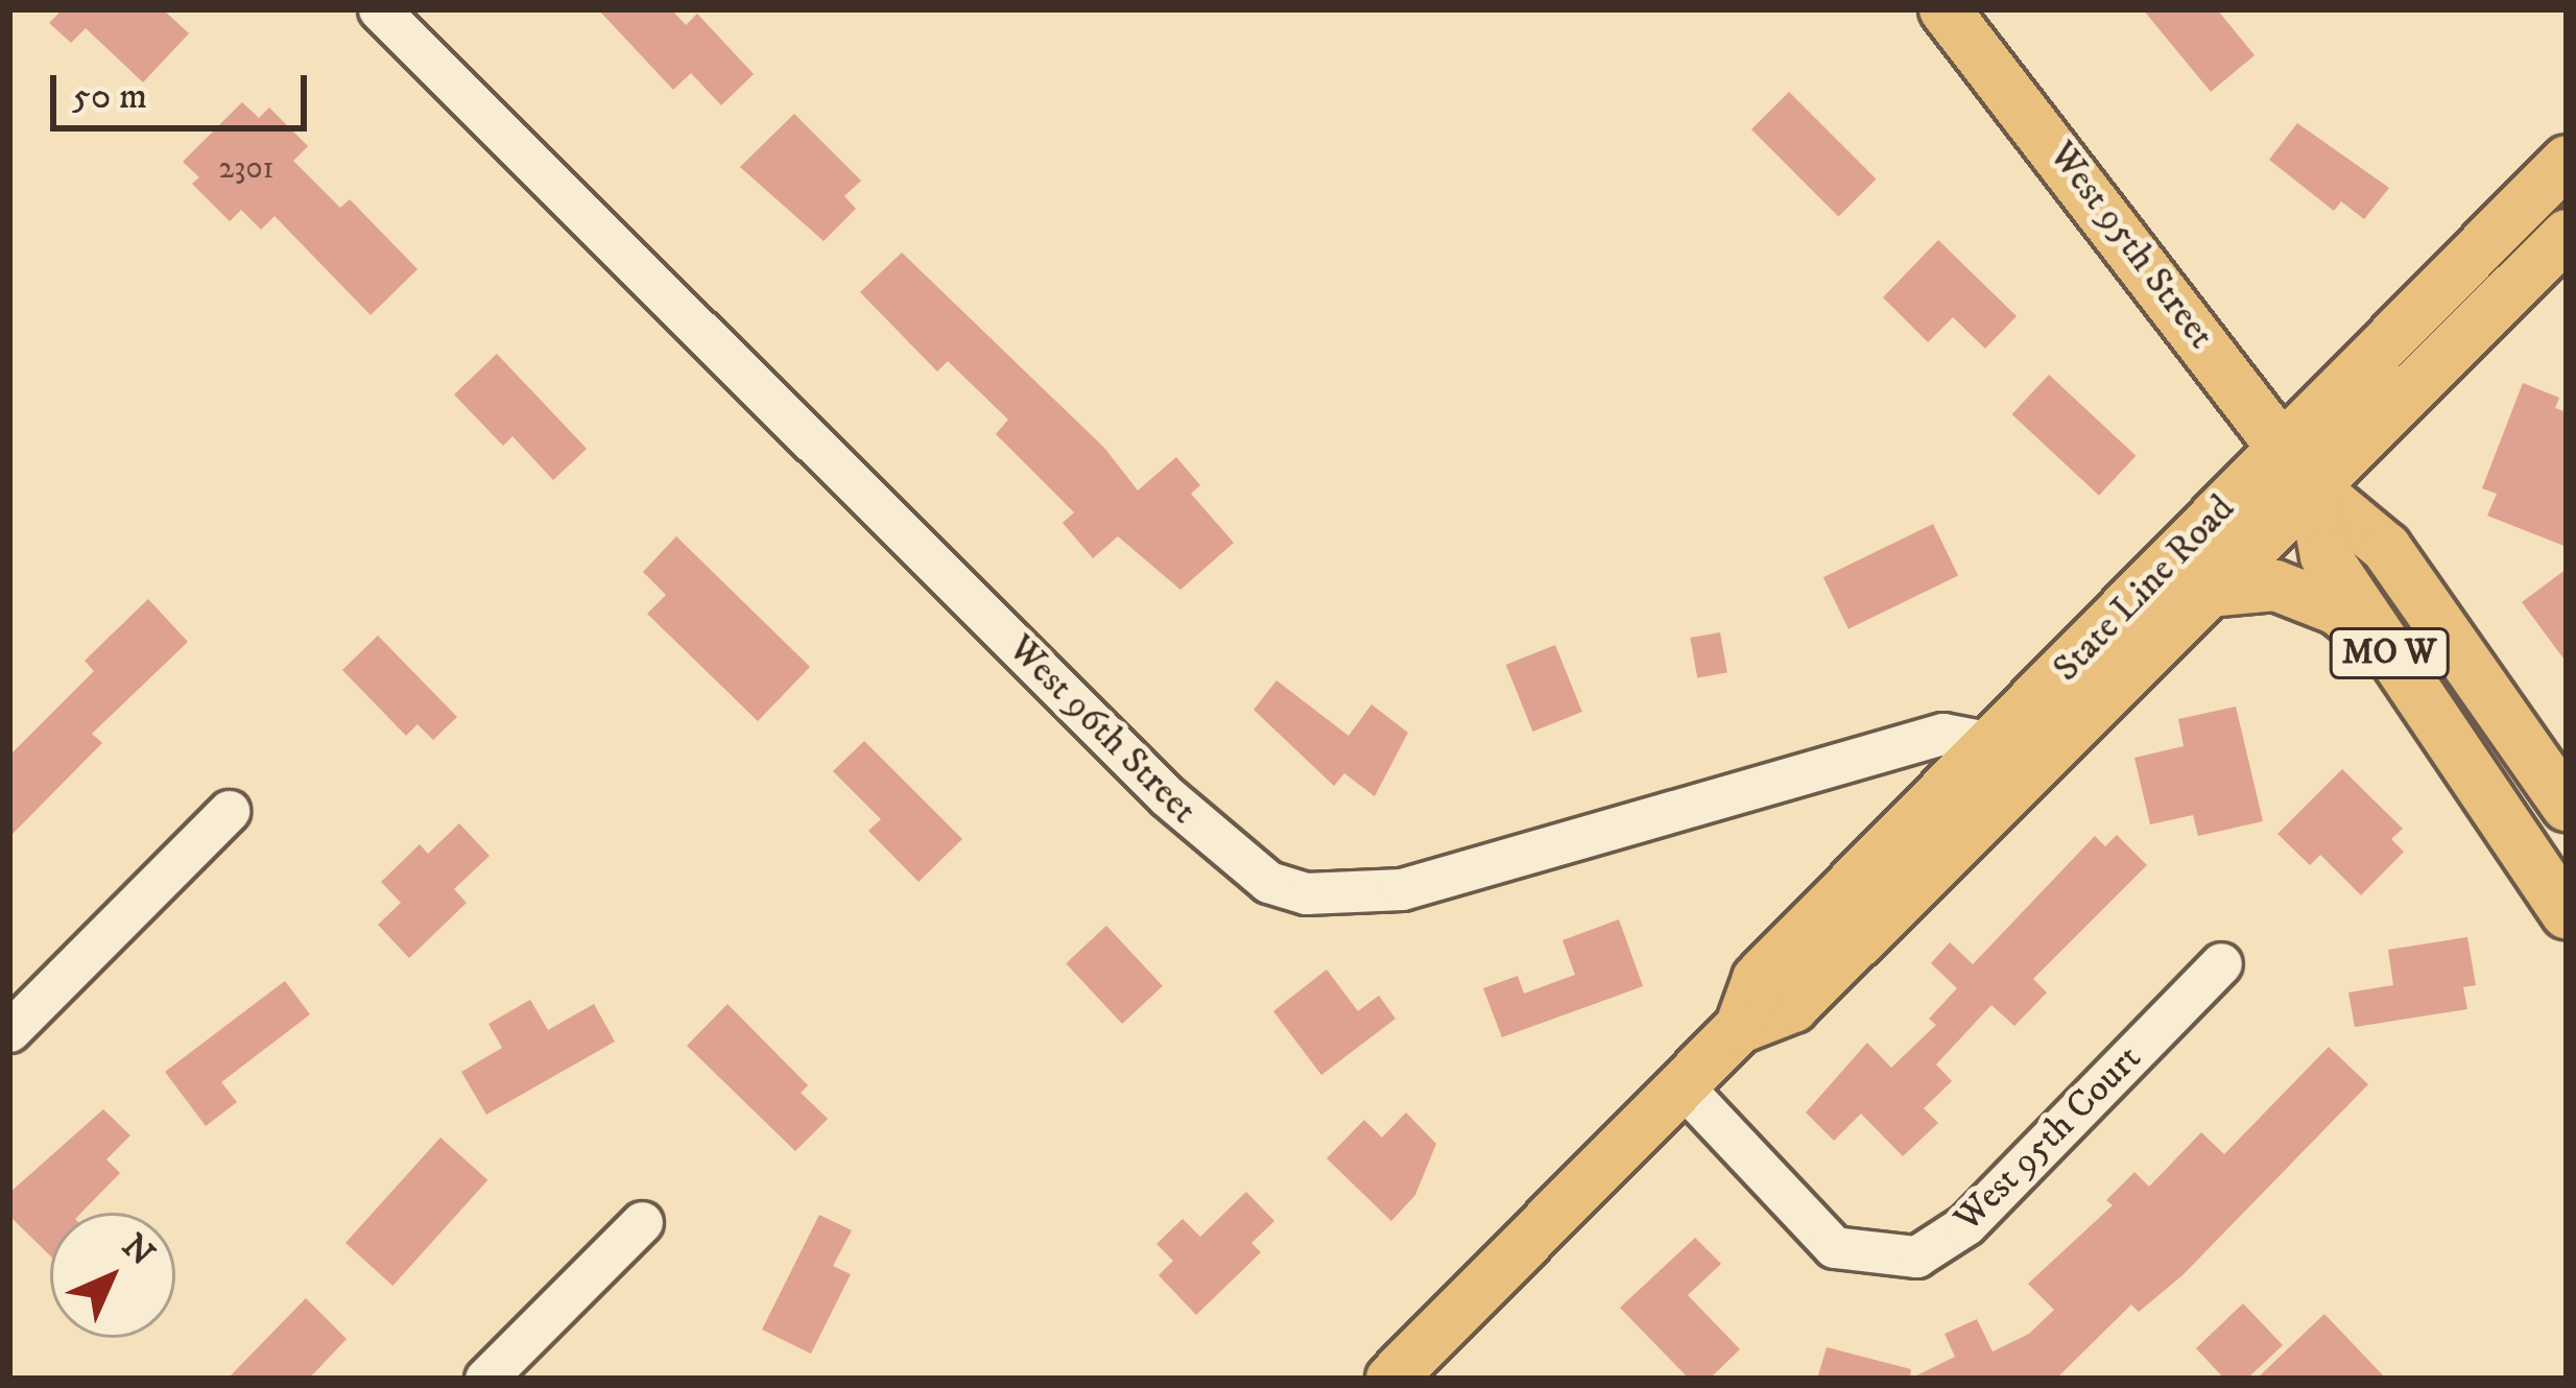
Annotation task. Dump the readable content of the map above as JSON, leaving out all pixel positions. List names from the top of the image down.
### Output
{
  "streets": {
    "main road": ["West 95th Street", "State Line Road", "MO W"],
    "street": ["West 96th Street", "West 95th Court"]
  },
  "crossings": [
    ["West 95th Street", "State Line Road"],
    ["West 95th Street", "MO W"],
    ["State Line Road", "MO W"],
    ["State Line Road", "West 96th Street"],
    ["State Line Road", "West 95th Court"]
  ],
  "house_numbers": ["2301"],
  "scale_bar": "50 m",
  "north": "top right"
}
